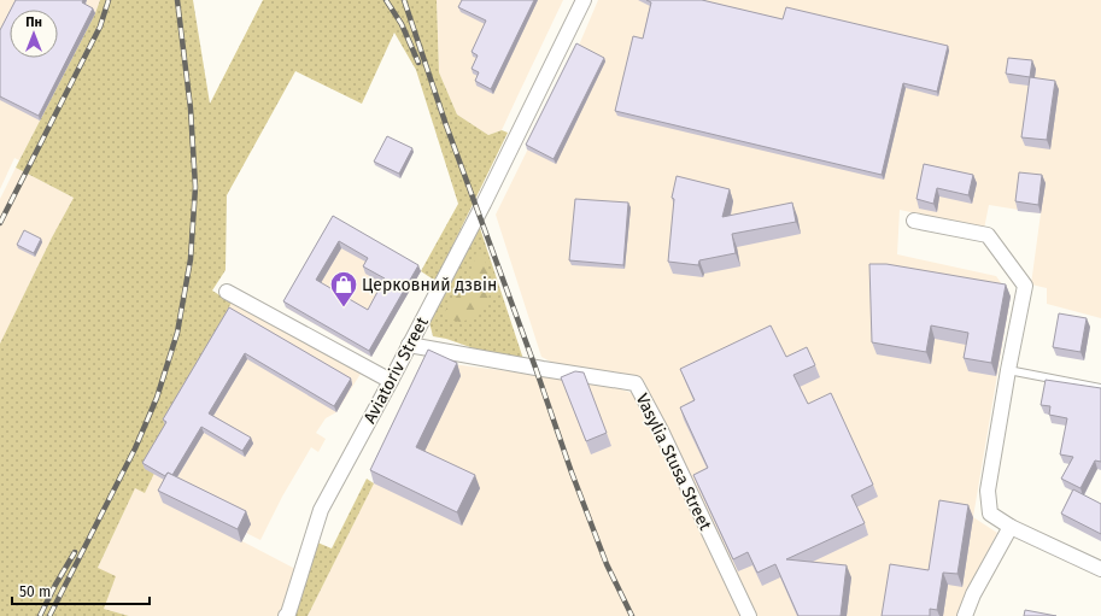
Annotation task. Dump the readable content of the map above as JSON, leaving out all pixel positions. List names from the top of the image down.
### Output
{
  "streets": {
    "street": ["Aviatoriv Street", "Vasylia Stusa Street"]
  },
  "crossings": [
    ["Aviatoriv Street", "Vasylia Stusa Street"]
  ],
  "places": {
    "shop": ["Церковний дзвін"]
  },
  "scale_bar": "50 m",
  "north": "top"
}
